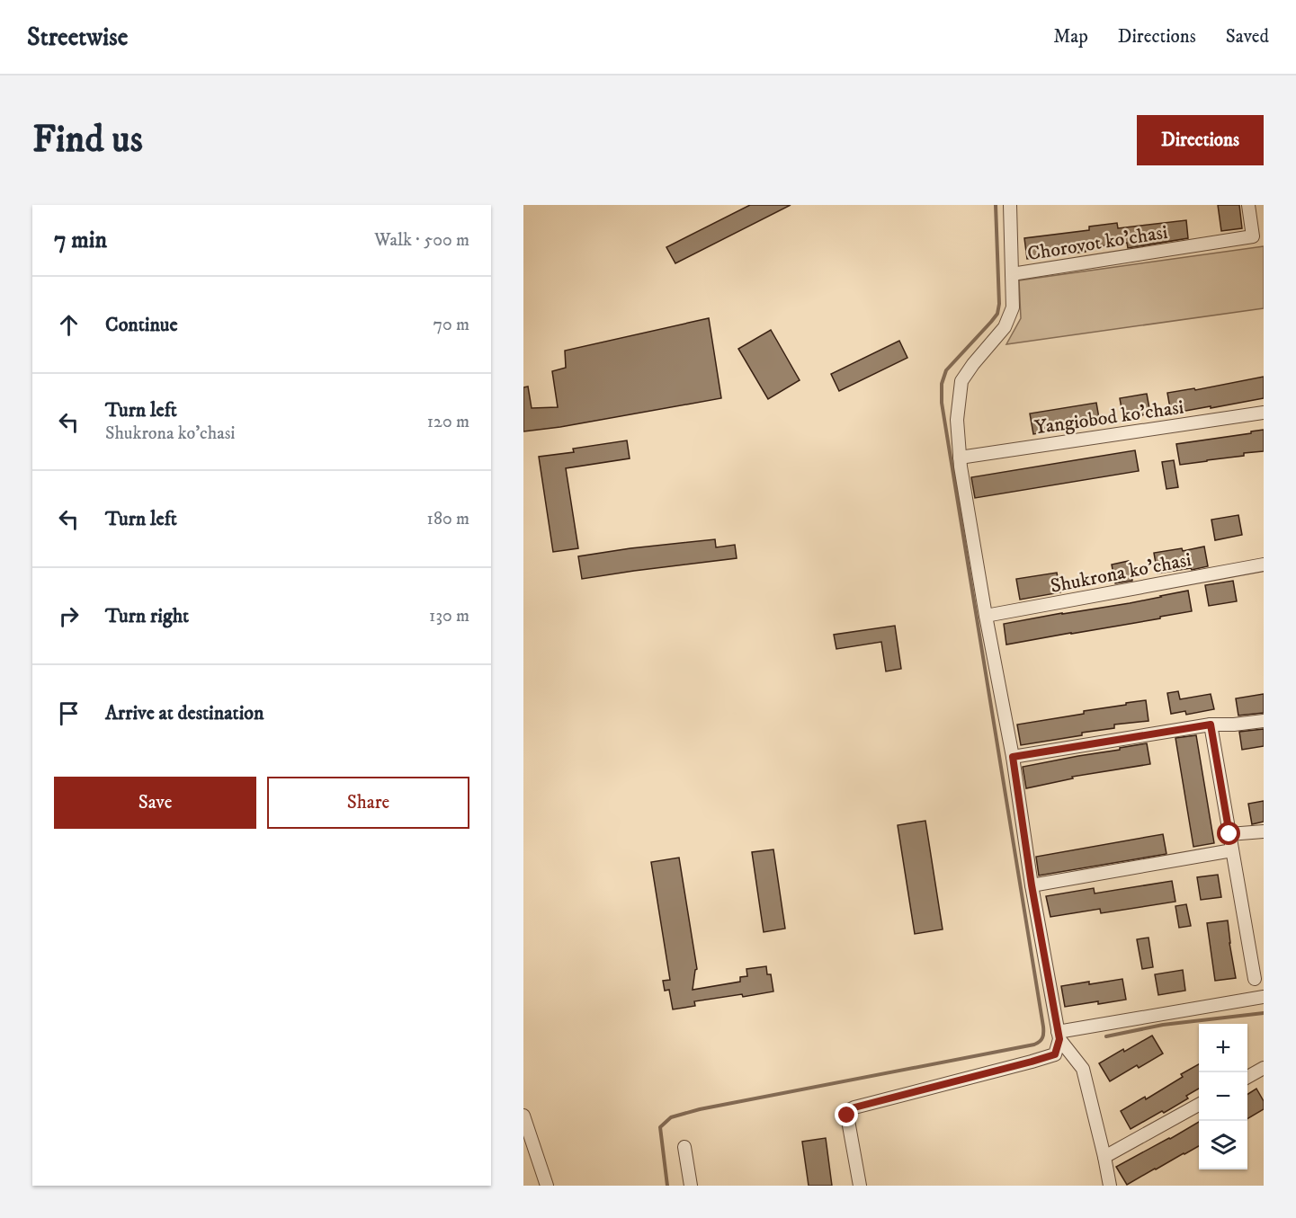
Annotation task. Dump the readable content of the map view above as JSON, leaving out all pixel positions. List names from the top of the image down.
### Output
{
  "streets": {
    "street": ["Chorovot ko'chasi", "Yangiobod ko'chasi", "Shukrona ko'chasi"]
  },
  "page": {
    "header": "Streetwise",
    "nav": ["Map", "Directions", "Saved"],
    "buttons": [
      "Directions",
      ["Save", "Share"]
    ],
    "title": "Find us",
    "heading": ["7 min", "Walk · 500 m"],
    "list": [
      ["Continue", "70 m"],
      ["Turn left", "Shukrona ko'chasi", "120 m"],
      ["Turn left", "180 m"],
      ["Turn right", "130 m"],
      "Arrive at destination"
    ],
    "map_buttons": ["+", "−"]
  }
}
